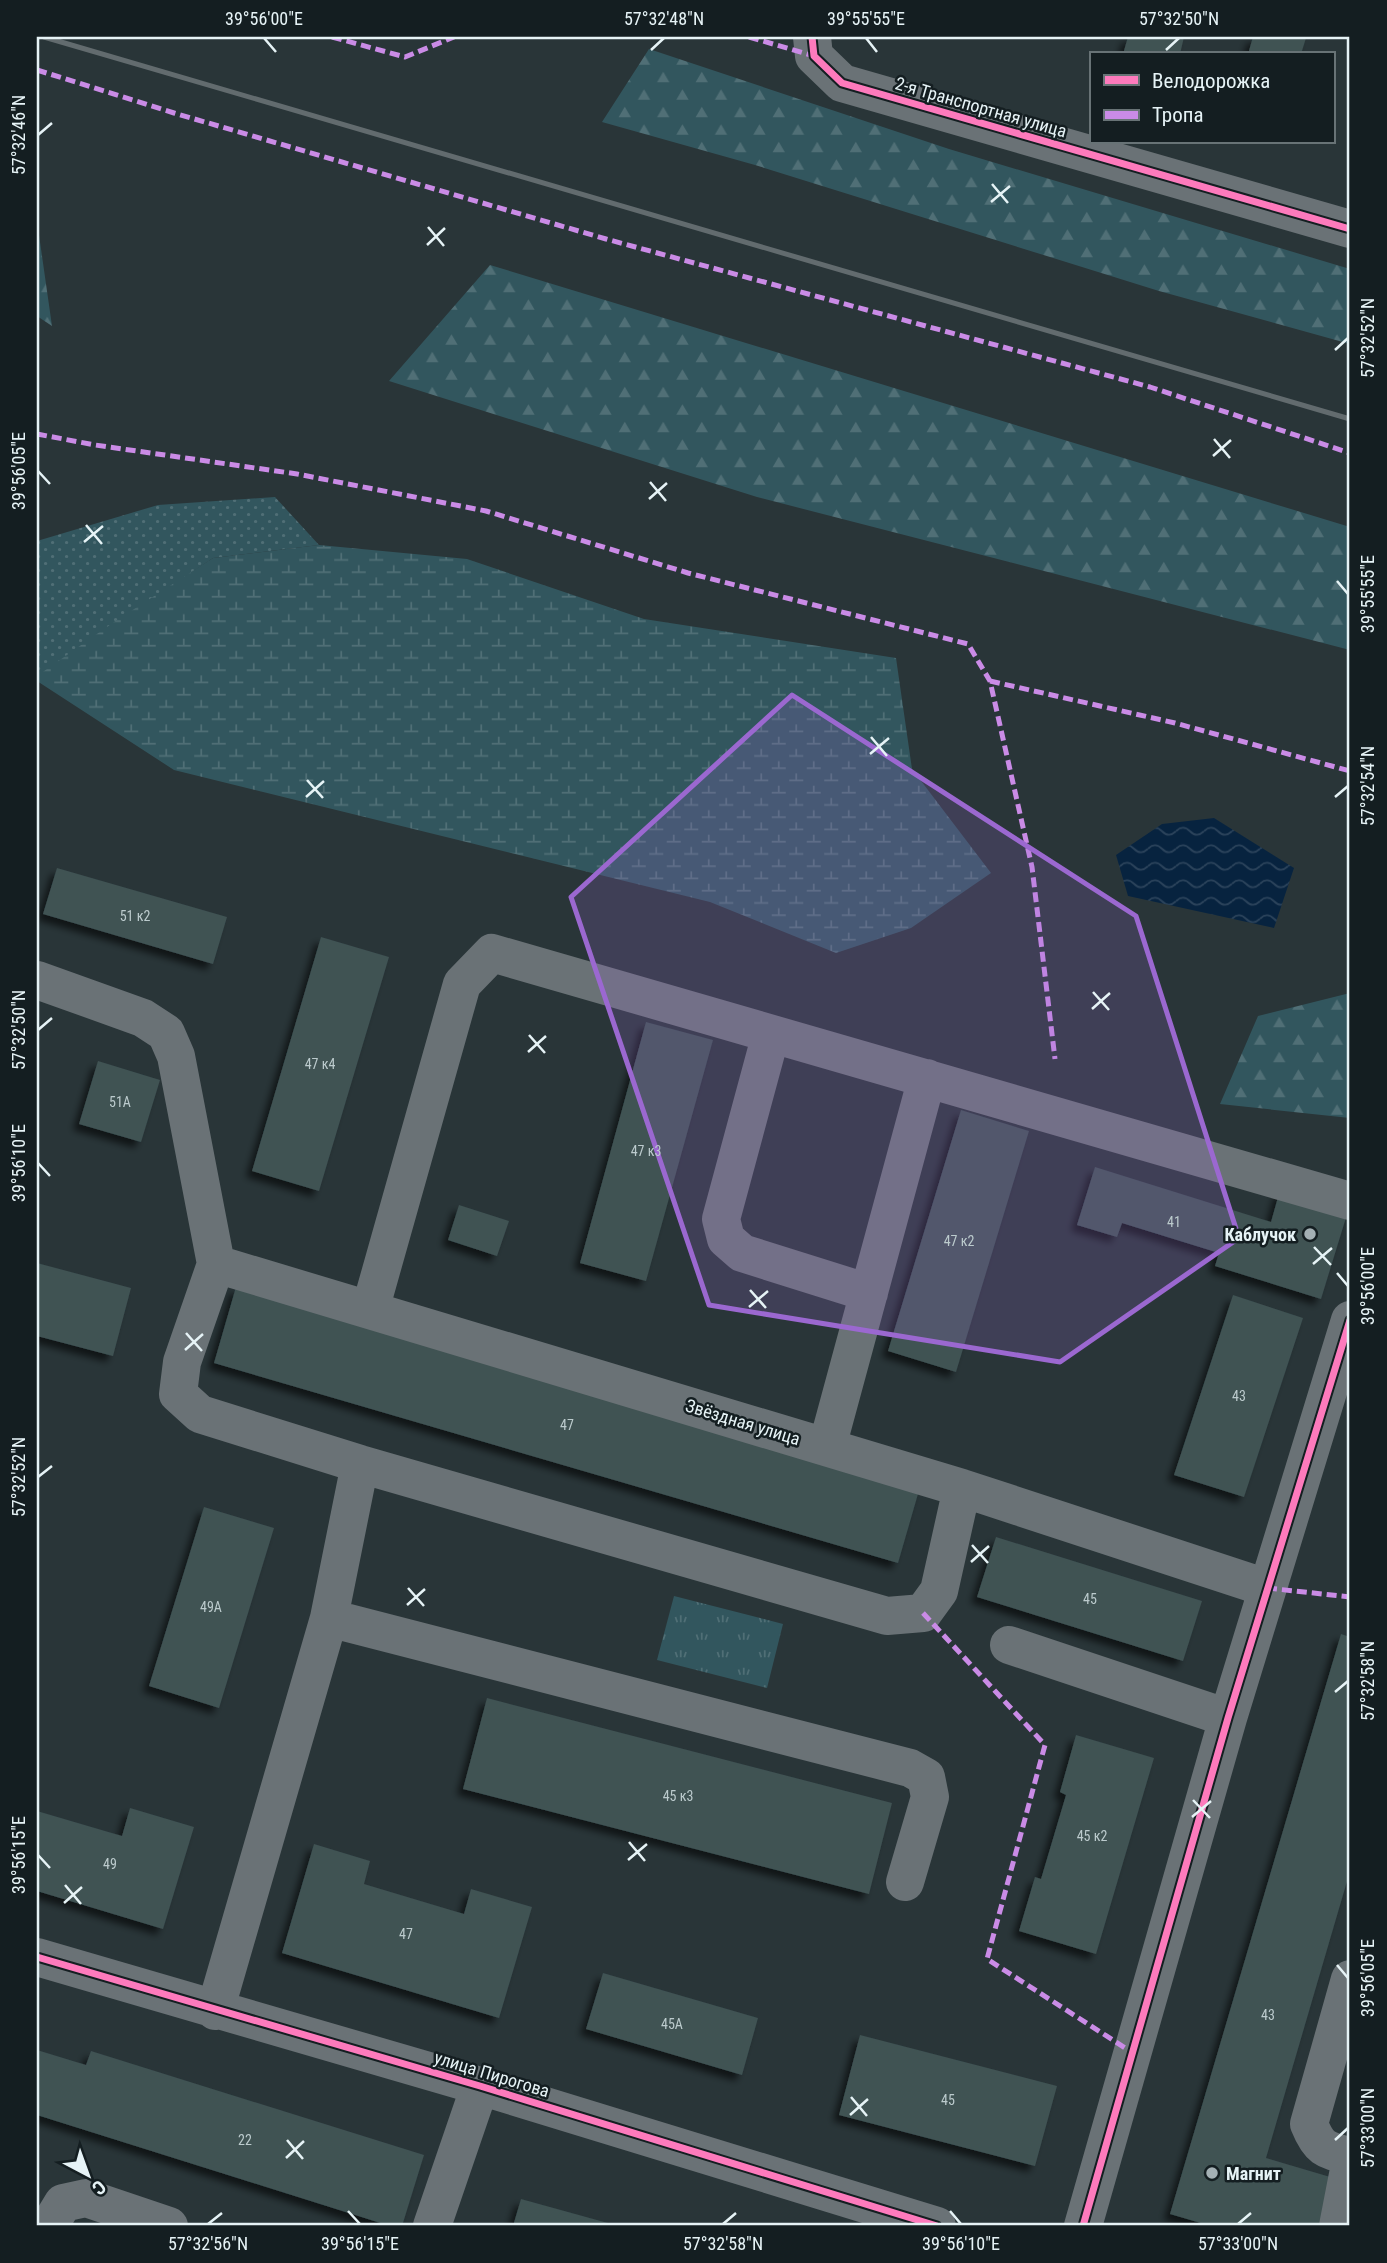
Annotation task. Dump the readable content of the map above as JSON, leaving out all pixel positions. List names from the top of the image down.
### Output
{
  "streets": {
    "street": ["2-я Транспортная улица", "Звёздная улица", "улица Пирогова"]
  },
  "places": ["Каблучок", "Магнит"],
  "house_numbers": [
    "51 к2",
    "47 к4",
    "51А",
    "47 к3",
    "41",
    "47 к2",
    "43",
    "47",
    "45",
    "49А",
    "45 к3",
    "45 к2",
    "49",
    "47",
    "43",
    "45А",
    "45",
    "22"
  ],
  "legend": ["Велодорожка", "Тропа"],
  "north": "bottom right",
  "coordinates": [
    "39°56'00\"E",
    "57°32'48\"N",
    "39°55'55\"E",
    "57°32'50\"N",
    "57°32'46\"N",
    "57°32'52\"N",
    "39°56'05\"E",
    "57°32'54\"N",
    "39°56'10\"E",
    "57°32'58\"N",
    "39°56'15\"E",
    "57°33'00\"N",
    "57°32'56\"N"
  ]
}
